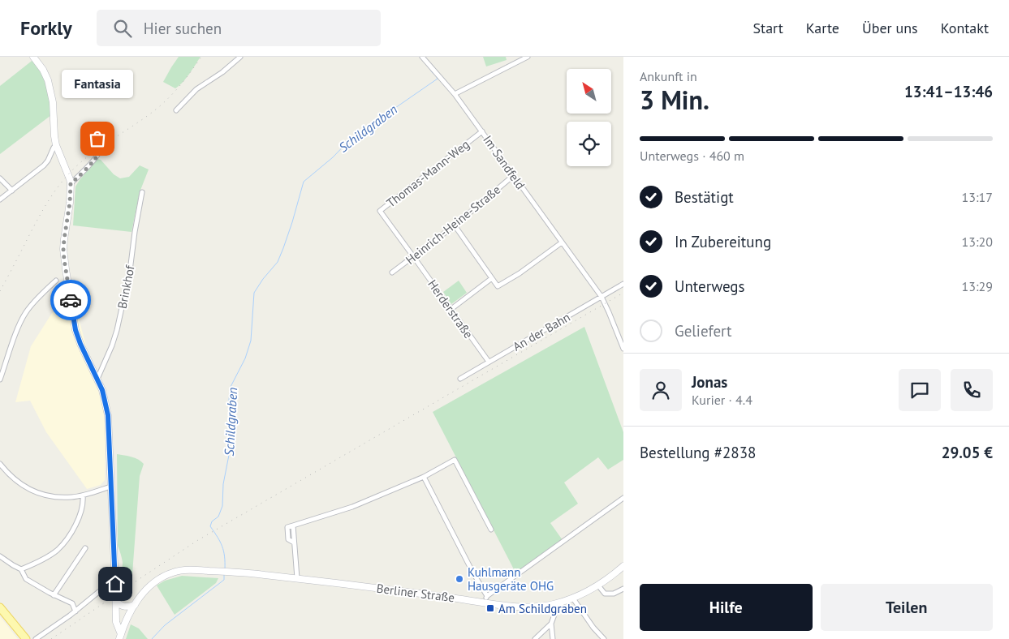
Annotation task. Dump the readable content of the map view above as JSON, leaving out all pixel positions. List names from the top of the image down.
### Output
{
  "streets": {
    "street": [
      "Im Sandfeld",
      "Thomas-Mann-Weg",
      "Heinrich-Heine-Straße",
      "Brinkhof",
      "Herderstraße",
      "An der Bahn",
      "Berliner Straße"
    ]
  },
  "crossings": [
    ["Im Sandfeld", "Thomas-Mann-Weg"],
    ["Im Sandfeld", "Heinrich-Heine-Straße"],
    ["Im Sandfeld", "An der Bahn"],
    ["Thomas-Mann-Weg", "Heinrich-Heine-Straße"],
    ["Thomas-Mann-Weg", "Herderstraße"],
    ["Heinrich-Heine-Straße", "Herderstraße"],
    ["Herderstraße", "An der Bahn"]
  ],
  "water": ["Schildgraben"],
  "places": {
    "other": ["Fantasia", "Kuhlmann Hausgeräte OHG"],
    "transit": ["Am Schildgraben"]
  },
  "north": "top left",
  "page": {
    "header": "Forkly",
    "search": "Hier suchen",
    "nav": [
      "Start",
      "Karte",
      "Über uns",
      "Kontakt"
    ],
    "heading": ["3 Min.", "Ankunft in", "13:41–13:46"],
    "panel": [
      "Jonas",
      "Kurier · 4.4",
      "Bestellung #2838",
      "29.05 €"
    ],
    "bubble": "Fantasia",
    "bar": "Unterwegs · 460 m",
    "list": [
      ["Bestätigt", "13:17"],
      ["In Zubereitung", "13:20"],
      ["Unterwegs", "13:29"],
      "Geliefert"
    ],
    "buttons": ["Hilfe", "Teilen"]
  }
}
